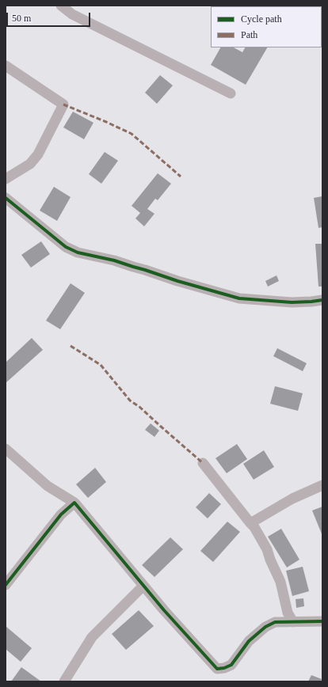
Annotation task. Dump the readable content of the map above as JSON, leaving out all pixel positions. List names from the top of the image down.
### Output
{
  "legend": ["Cycle path", "Path"],
  "scale_bar": "50 m"
}
